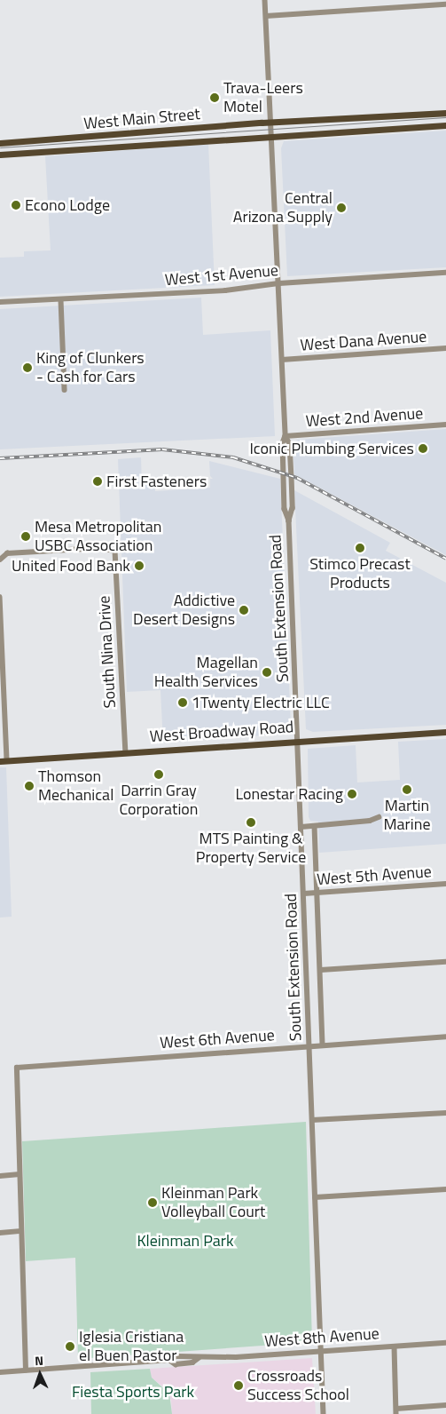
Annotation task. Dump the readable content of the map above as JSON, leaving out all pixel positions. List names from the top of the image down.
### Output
{
  "streets": {
    "main road": ["West Main Street", "West Broadway Road"],
    "street": [
      "West 1st Avenue",
      "West Dana Avenue",
      "West 2nd Avenue",
      "South Extension Road",
      "South Nina Drive",
      "West 5th Avenue",
      "West 6th Avenue",
      "West 8th Avenue"
    ]
  },
  "crossings": [
    ["West Main Street", "South Extension Road"],
    ["West 1st Avenue", "South Extension Road"],
    ["West Dana Avenue", "South Extension Road"],
    ["West 2nd Avenue", "South Extension Road"],
    ["South Extension Road", "West Broadway Road"],
    ["South Extension Road", "West 5th Avenue"],
    ["South Extension Road", "West 6th Avenue"],
    ["South Extension Road", "West 8th Avenue"],
    ["South Nina Drive", "West Broadway Road"]
  ],
  "parks": ["Kleinman Park", "Fiesta Sports Park"],
  "places": [
    "Trava-Leers Motel",
    "Econo Lodge",
    "Central Arizona Supply",
    "King of Clunkers - Cash for Cars",
    "Iconic Plumbing Services",
    "First Fasteners",
    "Mesa Metropolitan USBC Association",
    "Stimco Precast Products",
    "United Food Bank",
    "Addictive Desert Designs",
    "Magellan Health Services",
    "1Twenty Electric LLC",
    "Darrin Gray Corporation",
    "Thomson Mechanical",
    "Martin Marine",
    "Lonestar Racing",
    "MTS Painting & Property Service",
    "Kleinman Park Volleyball Court",
    "Iglesia Cristiana el Buen Pastor",
    "Crossroads Success School"
  ],
  "north": "top"
}
